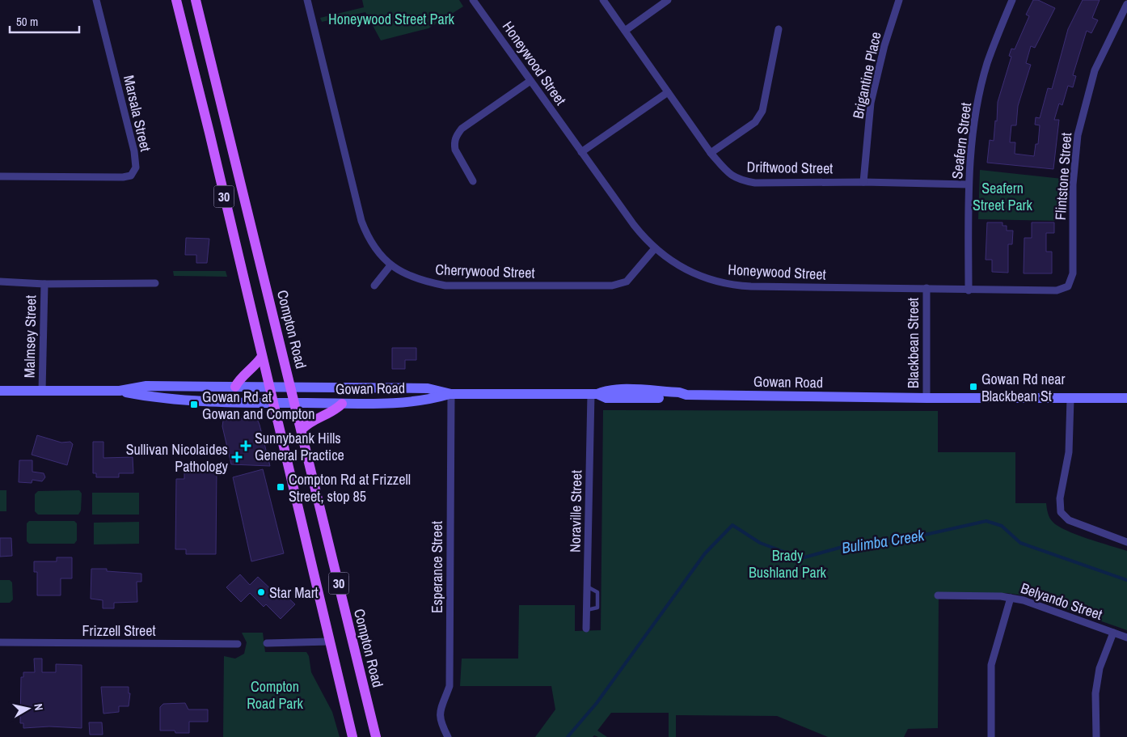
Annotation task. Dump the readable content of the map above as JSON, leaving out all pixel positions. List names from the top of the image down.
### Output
{
  "streets": {
    "main road": ["30", "Compton Road", "Gowan Road"],
    "street": [
      "Honeywood Street",
      "Brigantine Place",
      "Marsala Street",
      "Seafern Street",
      "Driftwood Street",
      "Flintstone Street",
      "Cherrywood Street",
      "Malmsey Street",
      "Blackbean Street",
      "Noraville Street",
      "Esperance Street",
      "Belyando Street",
      "Frizzell Street"
    ]
  },
  "crossings": [
    ["Honeywood Street", "Seafern Street"],
    ["Honeywood Street", "Flintstone Street"],
    ["Honeywood Street", "Cherrywood Street"],
    ["Honeywood Street", "Blackbean Street"],
    ["Brigantine Place", "Driftwood Street"],
    ["Seafern Street", "Driftwood Street"],
    ["30", "Gowan Road"],
    ["Compton Road", "Gowan Road"],
    ["Malmsey Street", "Gowan Road"],
    ["Blackbean Street", "Gowan Road"],
    ["Gowan Road", "Noraville Street"],
    ["Gowan Road", "Esperance Street"]
  ],
  "water": ["Bulimba Creek"],
  "parks": [
    "Honeywood Street Park",
    "Seafern Street Park",
    "Brady Bushland Park",
    "Compton Road Park"
  ],
  "places": {
    "transit": ["Gowan Rd near Blackbean St", "Gowan Rd at Gowan and Compton", "Compton Rd at Frizzell Street, stop 85"],
    "health": ["Sunnybank Hills General Practice", "Sullivan Nicolaides Pathology"],
    "other": ["Star Mart"]
  },
  "scale_bar": "50 m",
  "north": "right"
}
